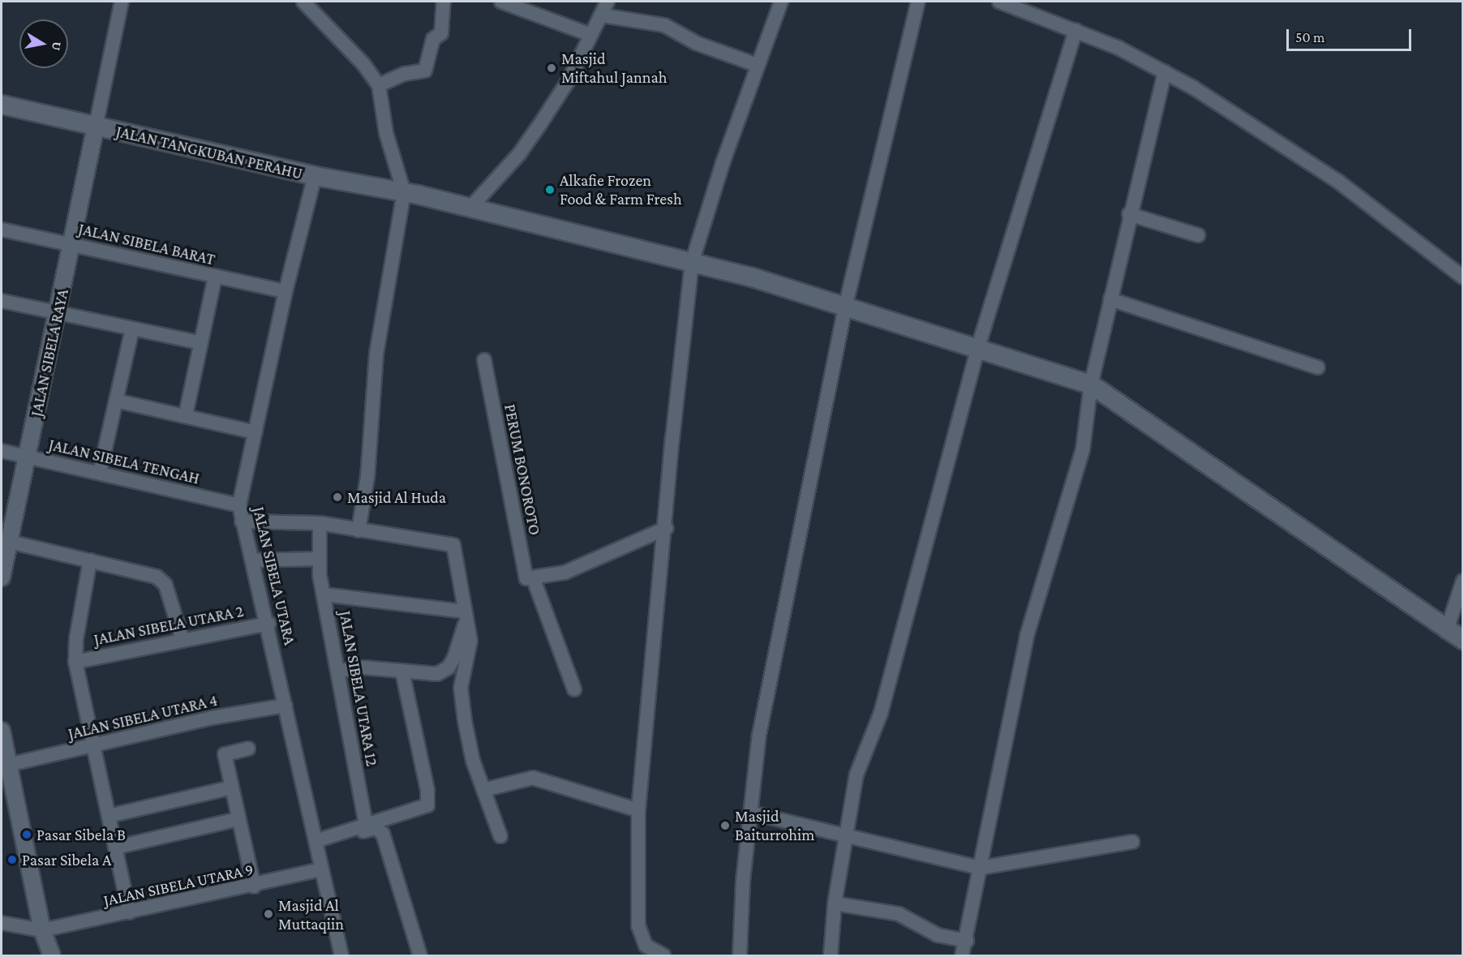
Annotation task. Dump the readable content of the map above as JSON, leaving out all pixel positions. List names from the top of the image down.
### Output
{
  "streets": {
    "main road": ["JALAN TANGKUBAN PERAHU"],
    "street": [
      "JALAN SIBELA BARAT",
      "JALAN SIBELA RAYA",
      "JALAN SIBELA TENGAH",
      "PERUM BONOROTO",
      "JALAN SIBELA UTARA",
      "JALAN SIBELA UTARA 2",
      "JALAN SIBELA UTARA 12",
      "JALAN SIBELA UTARA 4",
      "JALAN SIBELA UTARA 9"
    ]
  },
  "crossings": [
    ["JALAN TANGKUBAN PERAHU", "JALAN SIBELA RAYA"],
    ["JALAN TANGKUBAN PERAHU", "JALAN SIBELA UTARA"],
    ["JALAN SIBELA BARAT", "JALAN SIBELA RAYA"],
    ["JALAN SIBELA BARAT", "JALAN SIBELA UTARA"],
    ["JALAN SIBELA RAYA", "JALAN SIBELA TENGAH"],
    ["JALAN SIBELA TENGAH", "JALAN SIBELA UTARA"],
    ["JALAN SIBELA UTARA", "JALAN SIBELA UTARA 2"],
    ["JALAN SIBELA UTARA", "JALAN SIBELA UTARA 4"],
    ["JALAN SIBELA UTARA", "JALAN SIBELA UTARA 9"]
  ],
  "places": [
    "Masjid Miftahul Jannah",
    "Alkafie Frozen Food & Farm Fresh",
    "Masjid Al Huda",
    "Masjid Baiturrohim",
    "Pasar Sibela B",
    "Pasar Sibela A",
    "Masjid Al Muttaqiin"
  ],
  "scale_bar": "50 m",
  "north": "right"
}
